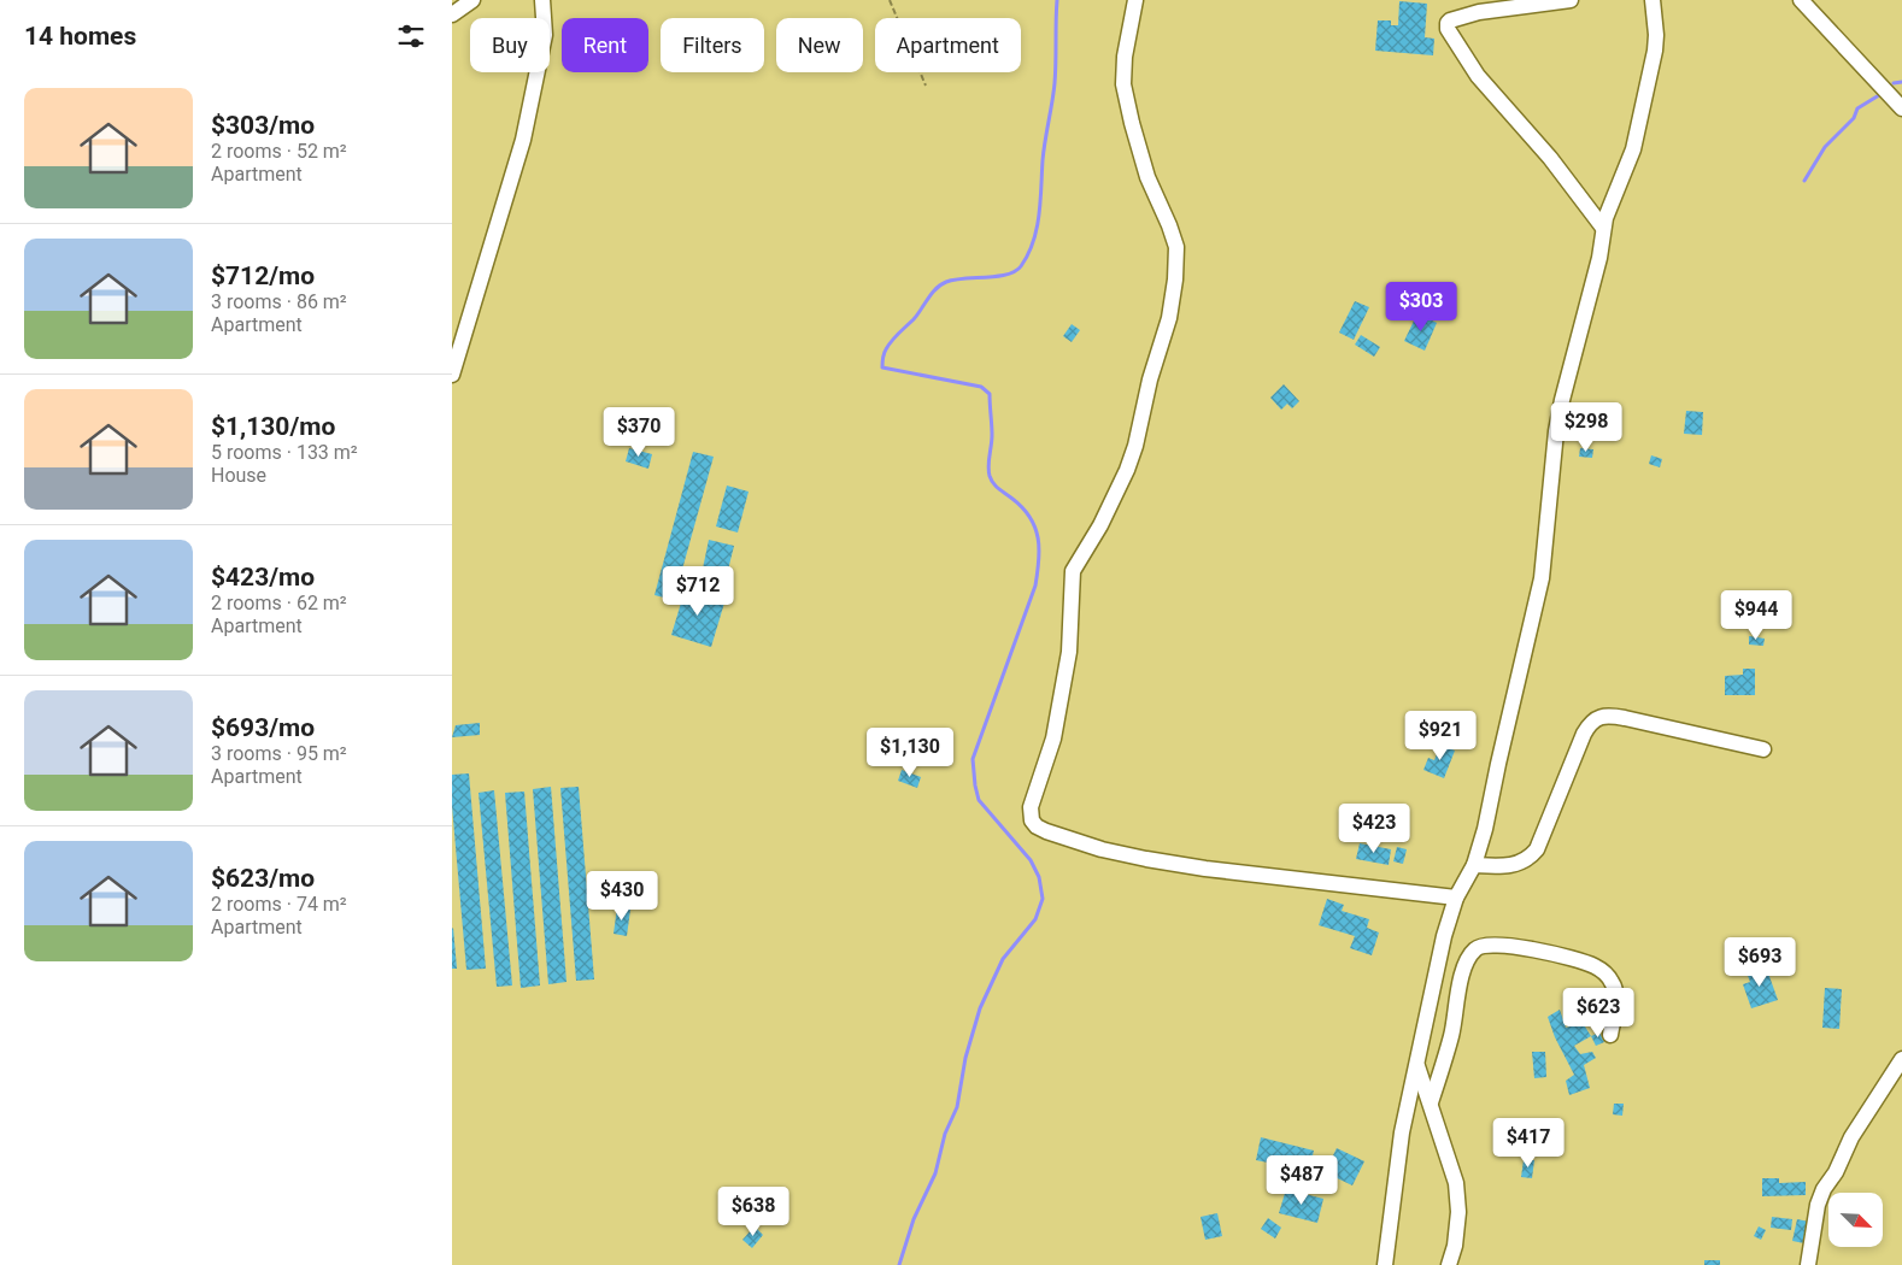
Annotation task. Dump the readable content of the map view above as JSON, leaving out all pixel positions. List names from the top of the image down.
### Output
{
  "north": "bottom right",
  "page": {
    "heading": "14 homes",
    "chip": [
      "Buy",
      "Rent",
      "Filters",
      "New",
      "Apartment"
    ],
    "list": [
      {
        "name": "$303/mo",
        "note": "2 rooms · 52 m² · Apartment"
      },
      {
        "name": "$712/mo",
        "note": "3 rooms · 86 m² · Apartment"
      },
      {
        "name": "$1,130/mo",
        "note": "5 rooms · 133 m² · House"
      },
      {
        "name": "$423/mo",
        "note": "2 rooms · 62 m² · Apartment"
      },
      {
        "name": "$693/mo",
        "note": "3 rooms · 95 m² · Apartment"
      },
      {
        "name": "$623/mo",
        "note": "2 rooms · 74 m² · Apartment"
      }
    ],
    "price": [
      "$303",
      "$298",
      "$370",
      "$712",
      "$944",
      "$921",
      "$1,130",
      "$423",
      "$430",
      "$693",
      "$623",
      "$417",
      "$487",
      "$638"
    ]
  }
}
